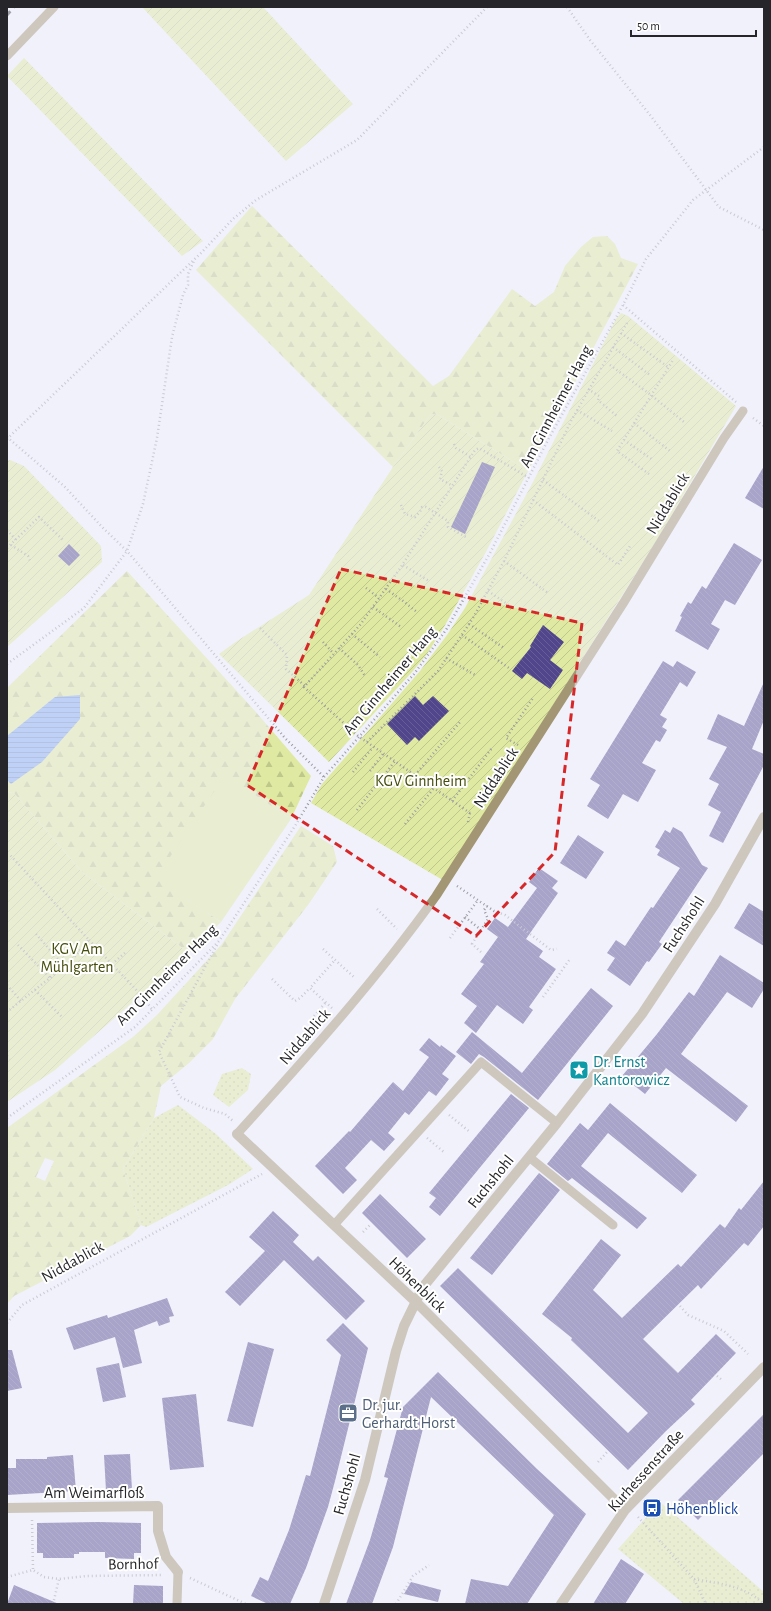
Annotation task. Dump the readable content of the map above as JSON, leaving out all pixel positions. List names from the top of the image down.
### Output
{
  "streets": {
    "street": [
      "Fuchshohl",
      "Höhenblick",
      "Kurhessenstraße",
      "Am Weimarfloß"
    ],
    "lane": ["Niddablick"],
    "path": ["Am Ginnheimer Hang", "Bornhof"]
  },
  "crossings": [
    ["Niddablick", "Höhenblick"],
    ["Fuchshohl", "Höhenblick"],
    ["Höhenblick", "Kurhessenstraße"],
    ["Am Weimarfloß", "Bornhof"]
  ],
  "parks": ["KGV Ginnheim", "KGV Am Mühlgarten"],
  "places": {
    "place": ["Dr. Ernst Kantorowicz"],
    "office": ["Dr. jur. Gerhardt Horst"],
    "bus stop": ["Höhenblick"]
  },
  "scale_bar": "50 m"
}
